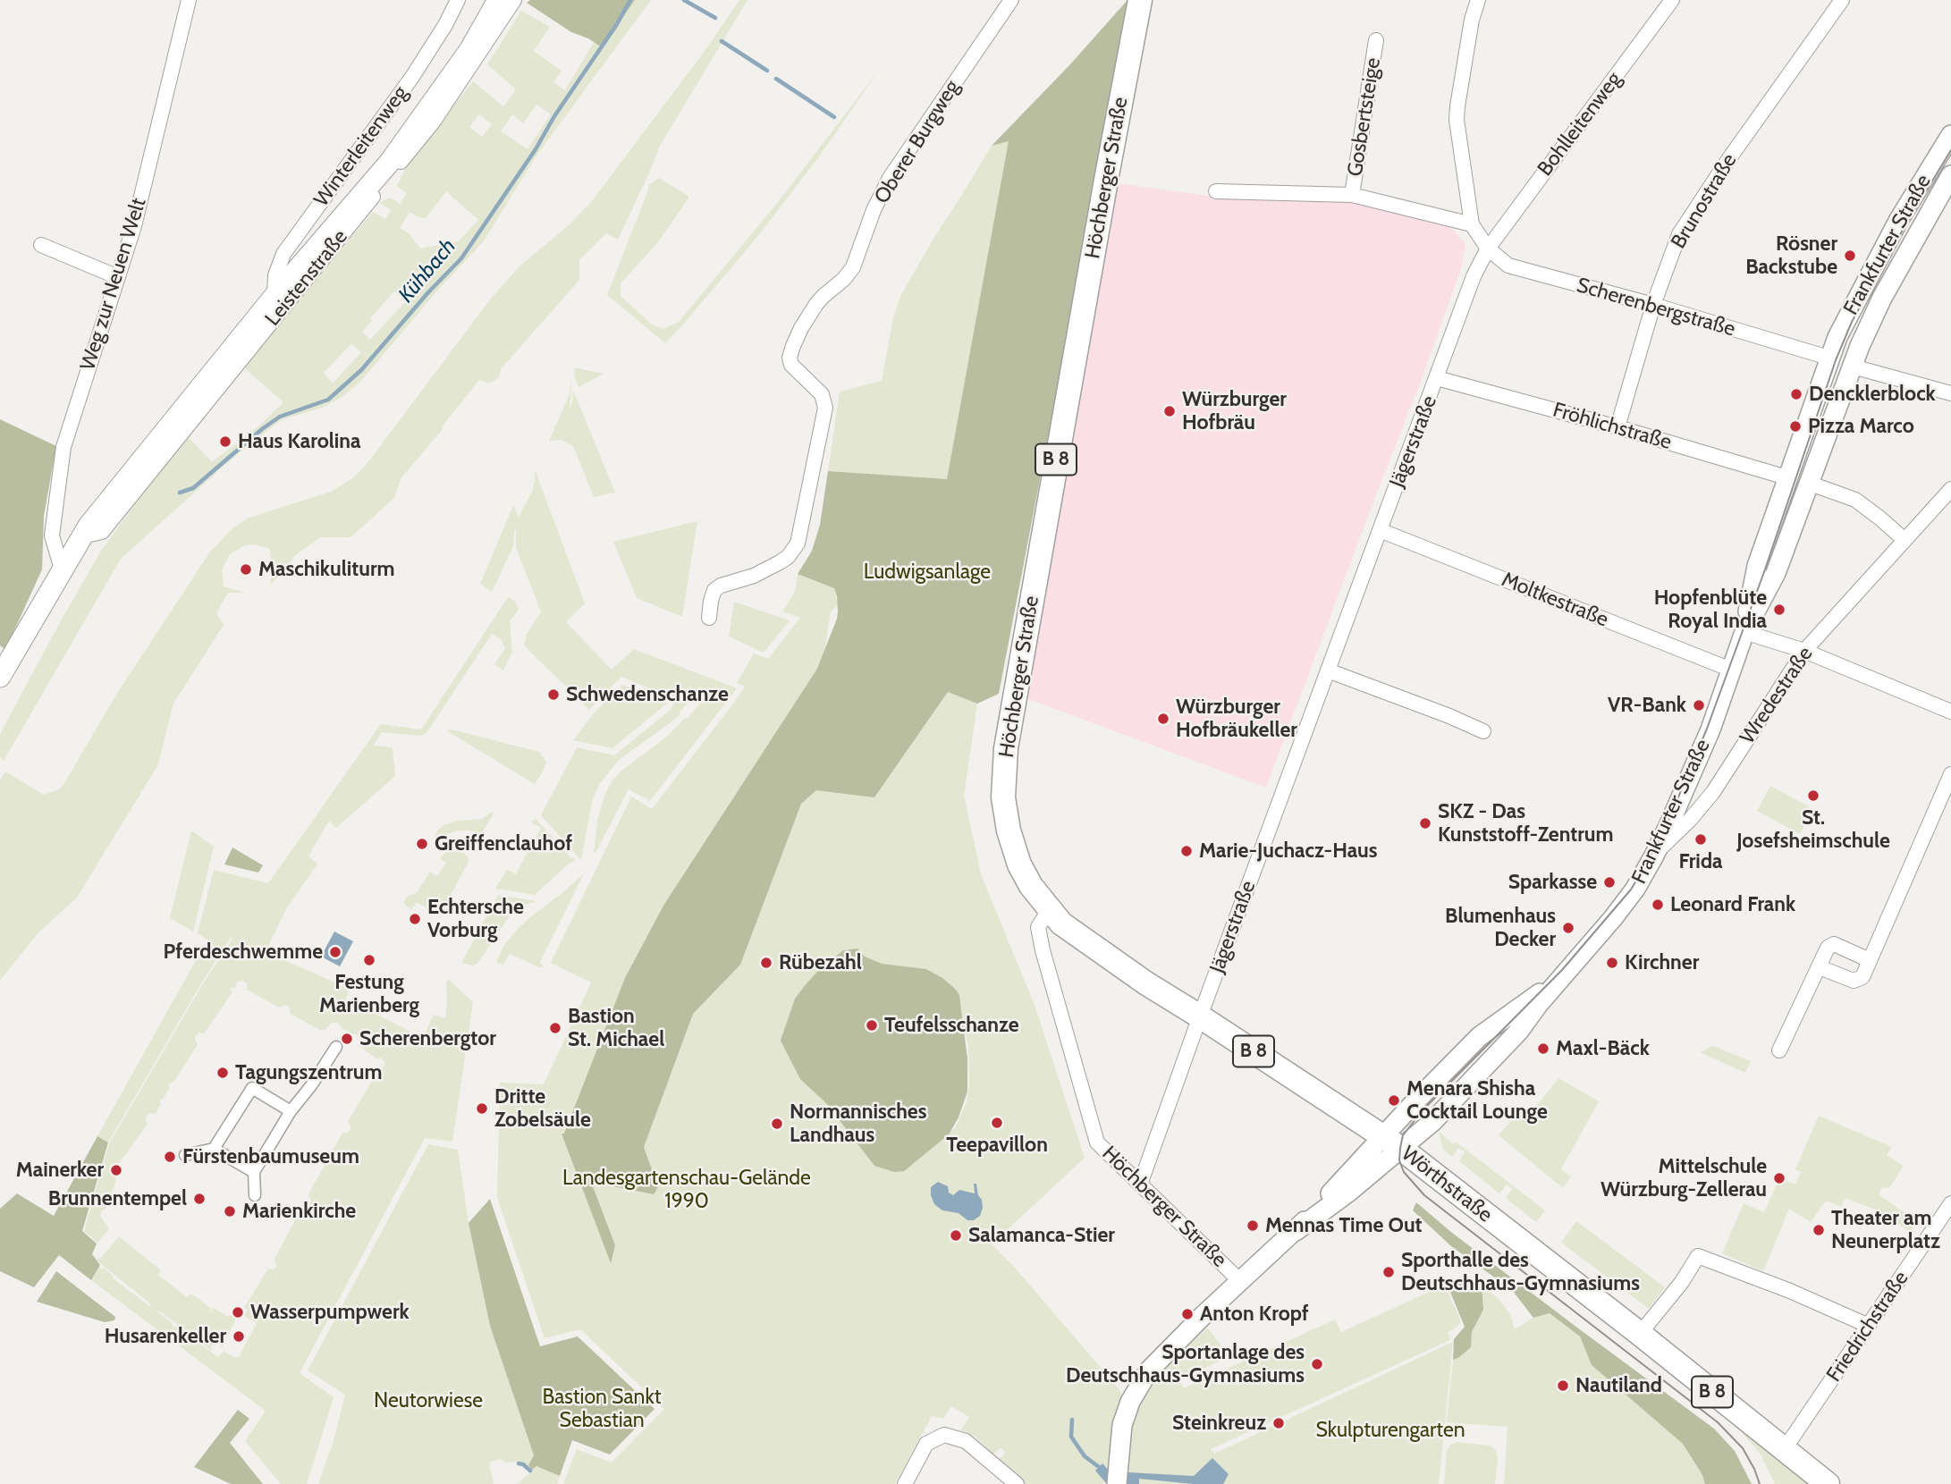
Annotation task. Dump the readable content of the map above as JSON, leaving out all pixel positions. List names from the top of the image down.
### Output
{
  "streets": {
    "main road": [
      "Höchberger Straße",
      "Leistenstraße",
      "B 8",
      "Wörthstraße"
    ],
    "street": [
      "Gosbertsteige",
      "Bohlleitenweg",
      "Oberer Burgweg",
      "Winterleitenweg",
      "Brunostraße",
      "Frankfurter Straße",
      "Weg zur Neuen Welt",
      "Scherenbergstraße",
      "Fröhlichstraße",
      "Jägerstraße",
      "Moltkestraße",
      "Wredestraße",
      "Friedrichstraße"
    ]
  },
  "crossings": [
    ["Bohlleitenweg", "Scherenbergstraße"],
    ["Bohlleitenweg", "Jägerstraße"],
    ["Winterleitenweg", "Leistenstraße"],
    ["Höchberger Straße", "Frankfurter Straße"],
    ["Höchberger Straße", "Jägerstraße"],
    ["Höchberger Straße", "Wörthstraße"],
    ["Brunostraße", "Scherenbergstraße"],
    ["Brunostraße", "Fröhlichstraße"],
    ["Frankfurter Straße", "Scherenbergstraße"],
    ["Frankfurter Straße", "Fröhlichstraße"],
    ["Frankfurter Straße", "Moltkestraße"],
    ["Frankfurter Straße", "Wredestraße"],
    ["Frankfurter Straße", "Wörthstraße"],
    ["Leistenstraße", "Weg zur Neuen Welt"],
    ["Scherenbergstraße", "Jägerstraße"],
    ["Fröhlichstraße", "Jägerstraße"],
    ["Jägerstraße", "Moltkestraße"],
    ["Jägerstraße", "Wörthstraße"],
    ["Wörthstraße", "Friedrichstraße"]
  ],
  "water": ["Kühbach"],
  "parks": [
    "Ludwigsanlage",
    "Landesgartenschau-Gelände 1990",
    "Bastion Sankt Sebastian",
    "Neutorwiese",
    "Skulpturengarten"
  ],
  "places": [
    "Rösner Backstube",
    "Dencklerblock",
    "Würzburger Hofbräu",
    "Pizza Marco",
    "Haus Karolina",
    "Maschikuliturm",
    "Hopfenblüte Royal India",
    "Schwedenschanze",
    "VR-Bank",
    "Würzburger Hofbräukeller",
    "St. Josefsheimschule",
    "SKZ - Das Kunststoff-Zentrum",
    "Frida",
    "Greiffenclauhof",
    "Marie-Juchacz-Haus",
    "Sparkasse",
    "Leonard Frank",
    "Echtersche Vorburg",
    "Blumenhaus Decker",
    "Pferdeschwemme",
    "Festung Marienberg",
    "Rübezahl",
    "Kirchner",
    "Teufelsschanze",
    "Bastion St. Michael",
    "Scherenbergtor",
    "Maxl-Bäck",
    "Tagungszentrum",
    "Menara Shisha Cocktail Lounge",
    "Dritte Zobelsäule",
    "Teepavillon",
    "Normannisches Landhaus",
    "Fürstenbaumuseum",
    "Mainerker",
    "Mittelschule Würzburg-Zellerau",
    "Brunnentempel",
    "Marienkirche",
    "Mennas Time Out",
    "Theater am Neunerplatz",
    "Salamanca-Stier",
    "Sporthalle des Deutschhaus-Gymnasiums",
    "Wasserpumpwerk",
    "Anton Kropf",
    "Husarenkeller",
    "Sportanlage des Deutschhaus-Gymnasiums",
    "Nautiland",
    "Steinkreuz"
  ]
}
